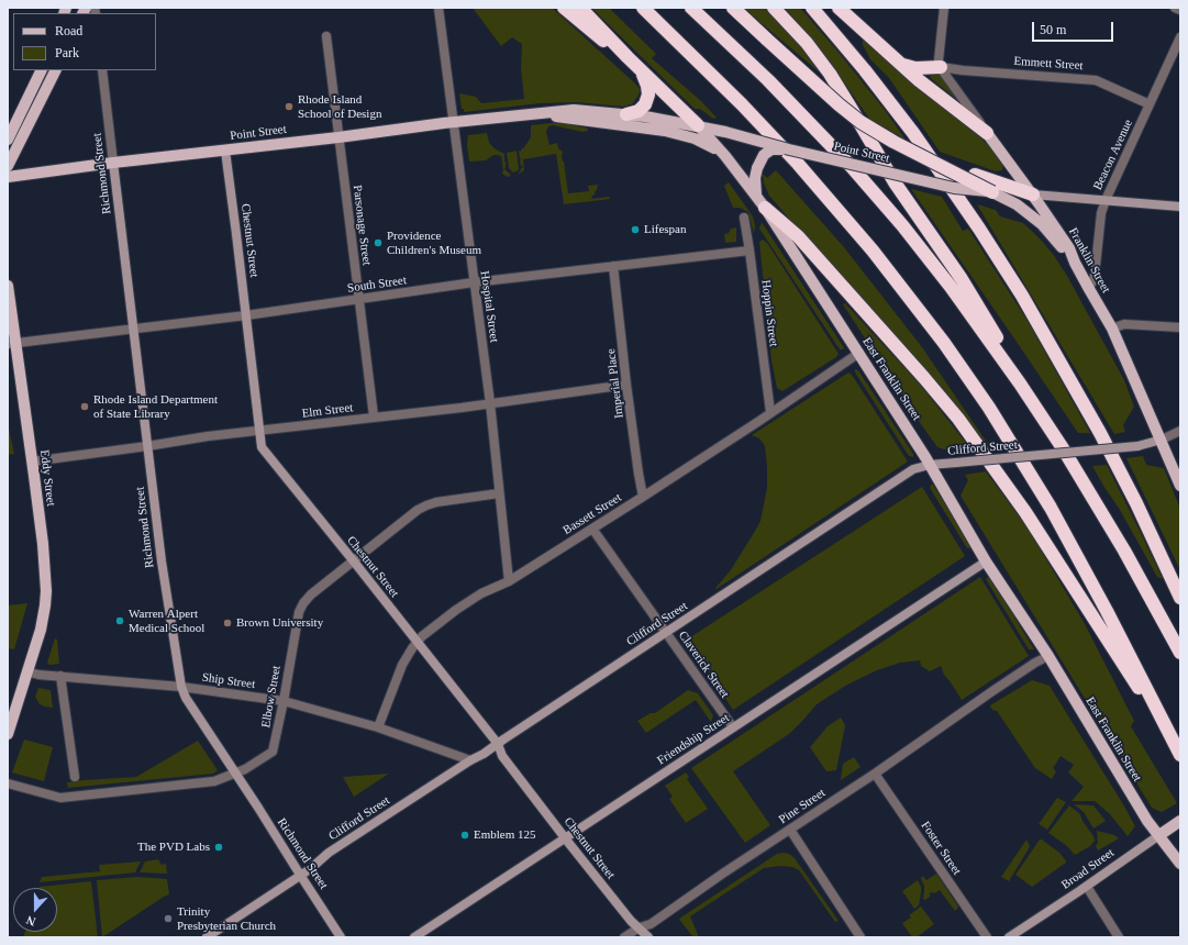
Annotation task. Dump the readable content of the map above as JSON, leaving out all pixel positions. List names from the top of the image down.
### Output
{
  "streets": {
    "main road": [
      "Point Street",
      "Franklin Street",
      "East Franklin Street",
      "Eddy Street",
      "Broad Street"
    ],
    "street": [
      "Emmett Street",
      "Beacon Avenue",
      "Richmond Street",
      "Parsonage Street",
      "Chestnut Street",
      "South Street",
      "Hospital Street",
      "Hoppin Street",
      "Imperial Place",
      "Elm Street",
      "Clifford Street",
      "Bassett Street",
      "Claverick Street",
      "Ship Street",
      "Elbow Street",
      "Friendship Street",
      "Pine Street",
      "Foster Street"
    ]
  },
  "crossings": [
    ["Emmett Street", "Beacon Avenue"],
    ["Emmett Street", "Franklin Street"],
    ["Point Street", "Beacon Avenue"],
    ["Point Street", "Richmond Street"],
    ["Point Street", "Parsonage Street"],
    ["Point Street", "Chestnut Street"],
    ["Point Street", "Franklin Street"],
    ["Point Street", "Hospital Street"],
    ["Point Street", "East Franklin Street"],
    ["Beacon Avenue", "Franklin Street"],
    ["Richmond Street", "South Street"],
    ["Richmond Street", "Elm Street"],
    ["Richmond Street", "Clifford Street"],
    ["Richmond Street", "Ship Street"],
    ["Richmond Street", "Elbow Street"],
    ["Parsonage Street", "South Street"],
    ["Parsonage Street", "Elm Street"],
    ["Chestnut Street", "South Street"],
    ["Chestnut Street", "Elm Street"],
    ["Chestnut Street", "Clifford Street"],
    ["Chestnut Street", "Bassett Street"],
    ["Chestnut Street", "Elbow Street"],
    ["Chestnut Street", "Friendship Street"],
    ["Chestnut Street", "Pine Street"],
    ["Franklin Street", "Clifford Street"],
    ["South Street", "Hospital Street"],
    ["South Street", "Hoppin Street"],
    ["South Street", "Imperial Place"],
    ["South Street", "Eddy Street"],
    ["Hospital Street", "Elm Street"],
    ["Hospital Street", "Bassett Street"],
    ["Hospital Street", "Elbow Street"],
    ["Hoppin Street", "Bassett Street"],
    ["East Franklin Street", "Clifford Street"],
    ["East Franklin Street", "Bassett Street"],
    ["East Franklin Street", "Friendship Street"],
    ["East Franklin Street", "Pine Street"],
    ["East Franklin Street", "Broad Street"],
    ["Imperial Place", "Elm Street"],
    ["Imperial Place", "Bassett Street"],
    ["Elm Street", "Eddy Street"],
    ["Clifford Street", "Claverick Street"],
    ["Clifford Street", "Ship Street"],
    ["Eddy Street", "Ship Street"],
    ["Bassett Street", "Claverick Street"],
    ["Bassett Street", "Ship Street"],
    ["Claverick Street", "Friendship Street"],
    ["Ship Street", "Elbow Street"],
    ["Pine Street", "Foster Street"]
  ],
  "places": [
    "Rhode Island School of Design",
    "Lifespan",
    "Providence Children's Museum",
    "Rhode Island Department of State Library",
    "Warren Alpert Medical School",
    "Brown University",
    "Emblem 125",
    "The PVD Labs",
    "Trinity Presbyterian Church"
  ],
  "legend": ["Road", "Park"],
  "scale_bar": "50 m",
  "north": "bottom"
}
